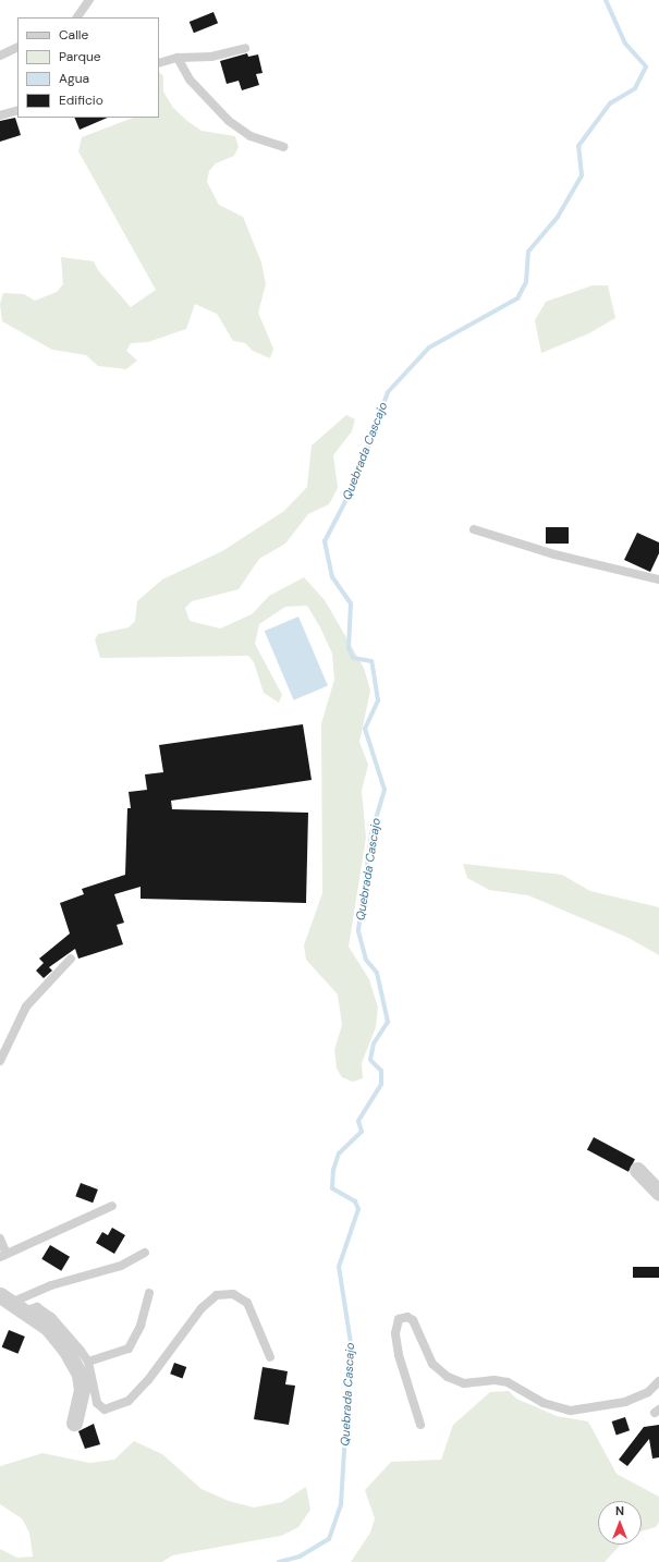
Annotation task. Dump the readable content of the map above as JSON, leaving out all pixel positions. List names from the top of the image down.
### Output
{
  "water": ["Quebrada Cascajo"],
  "legend": [
    "Calle",
    "Parque",
    "Agua",
    "Edificio"
  ],
  "north": "top"
}
